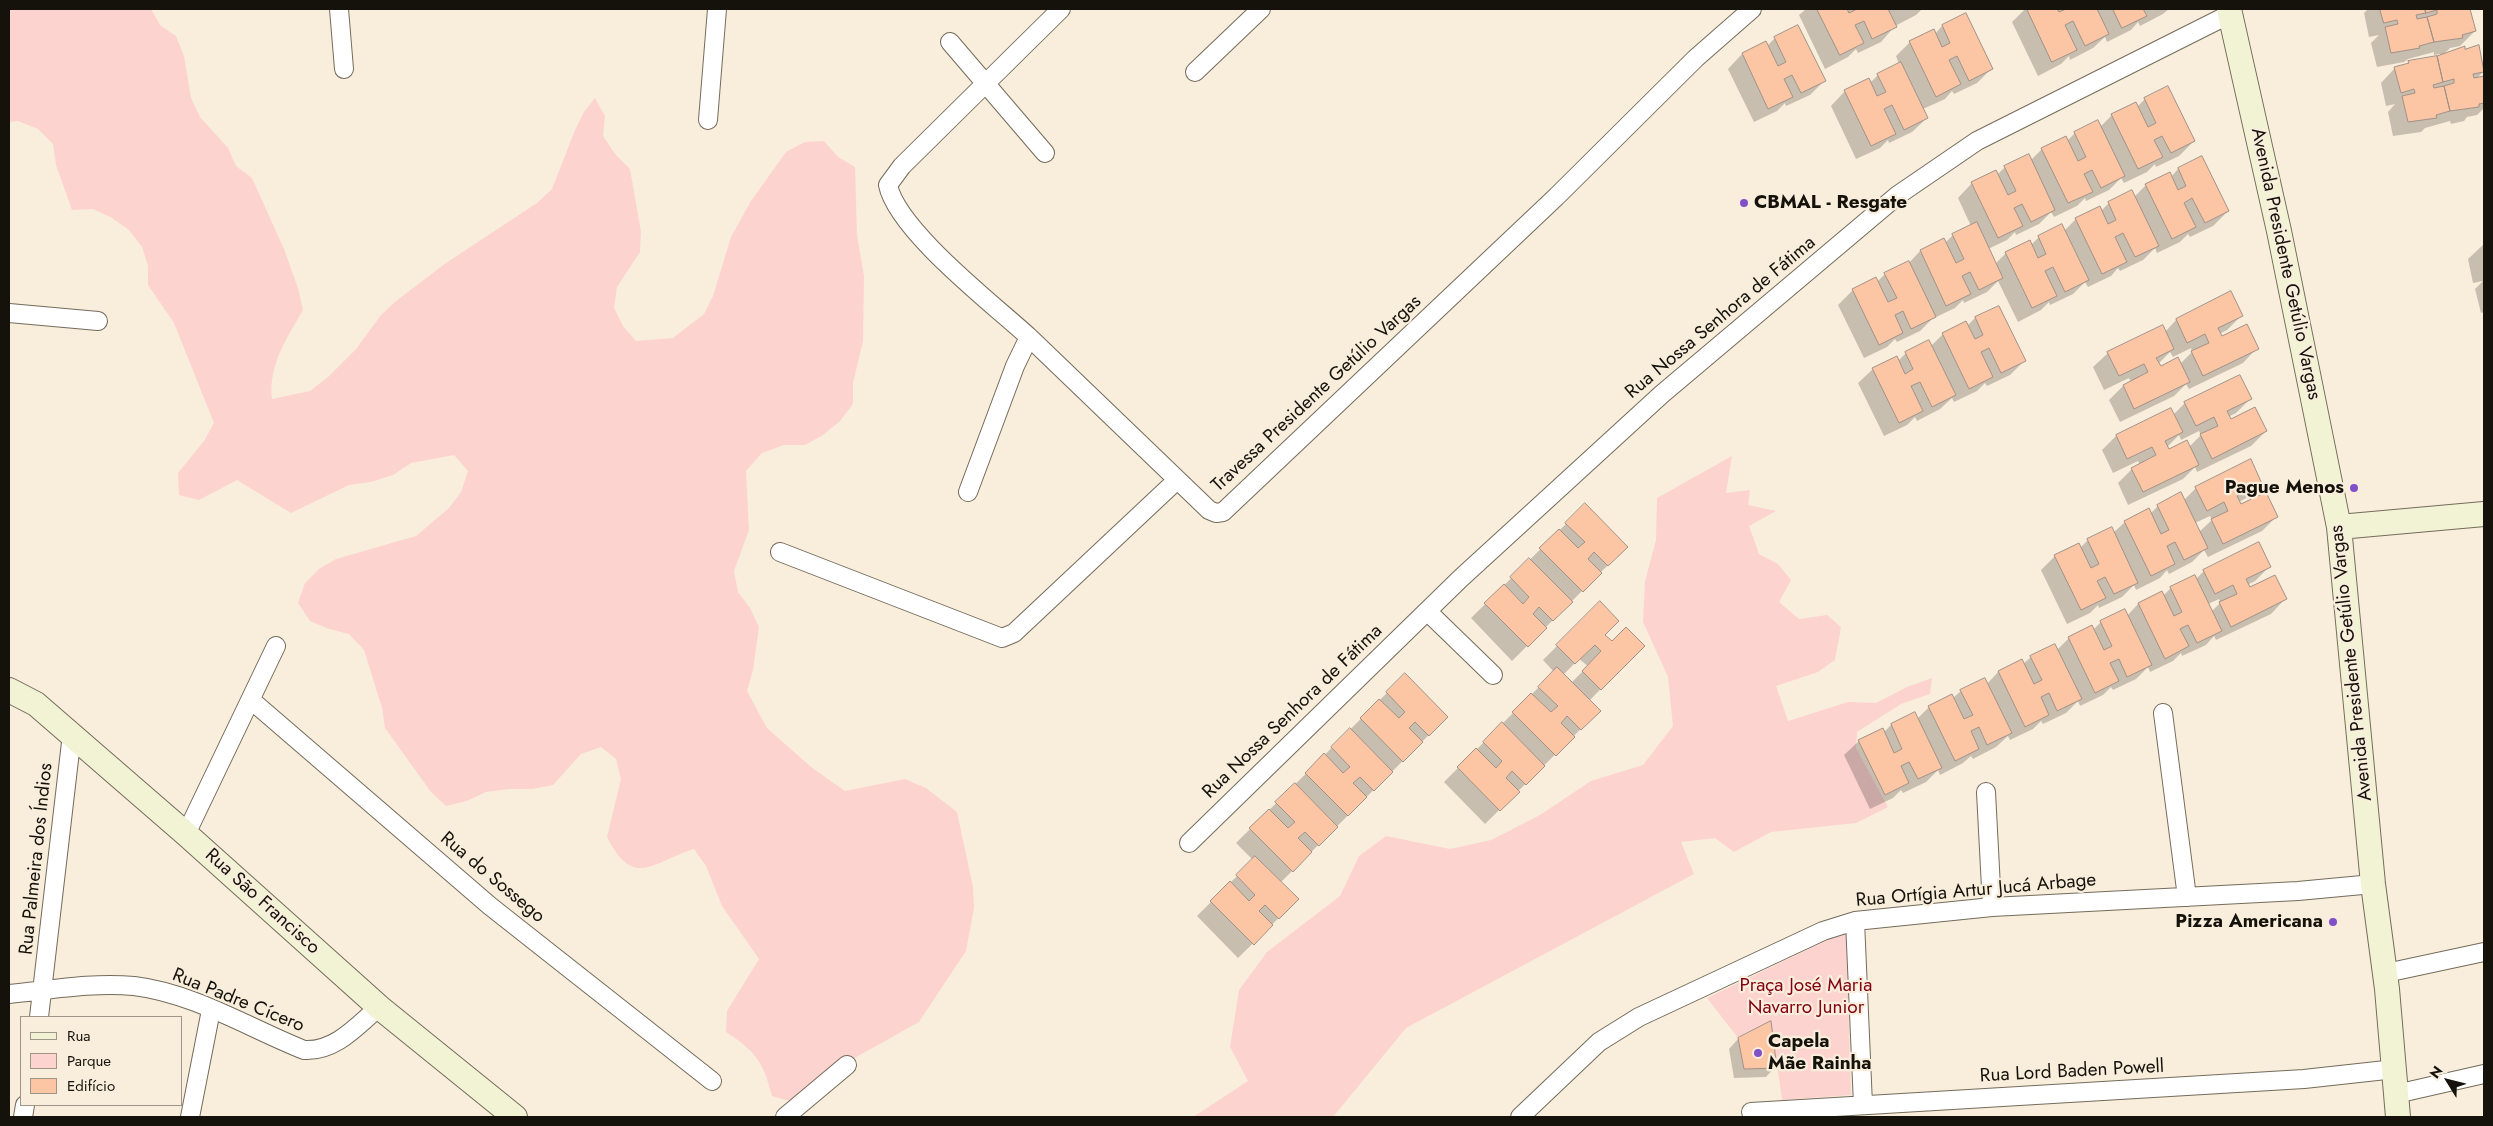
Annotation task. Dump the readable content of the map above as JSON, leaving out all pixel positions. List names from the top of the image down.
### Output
{
  "streets": {
    "street": [
      "Avenida Presidente Getúlio Vargas",
      "Rua Nossa Senhora de Fátima",
      "Travessa Presidente Getúlio Vargas",
      "Rua Palmeira dos Índios",
      "Rua do Sossego",
      "Rua Ortígia Artur Jucá Arbage",
      "Rua São Francisco",
      "Rua Padre Cícero",
      "Rua Lord Baden Powell"
    ]
  },
  "crossings": [
    ["Avenida Presidente Getúlio Vargas", "Rua Nossa Senhora de Fátima"],
    ["Avenida Presidente Getúlio Vargas", "Rua Ortígia Artur Jucá Arbage"],
    ["Avenida Presidente Getúlio Vargas", "Rua Lord Baden Powell"],
    ["Rua Palmeira dos Índios", "Rua São Francisco"],
    ["Rua Palmeira dos Índios", "Rua Padre Cícero"],
    ["Rua São Francisco", "Rua Padre Cícero"]
  ],
  "parks": ["Praça José Maria Navarro Junior"],
  "places": [
    "CBMAL - Resgate",
    "Pague Menos",
    "Pizza Americana",
    "Capela Mãe Rainha"
  ],
  "legend": ["Rua", "Parque", "Edifício"],
  "north": "top left"
}
